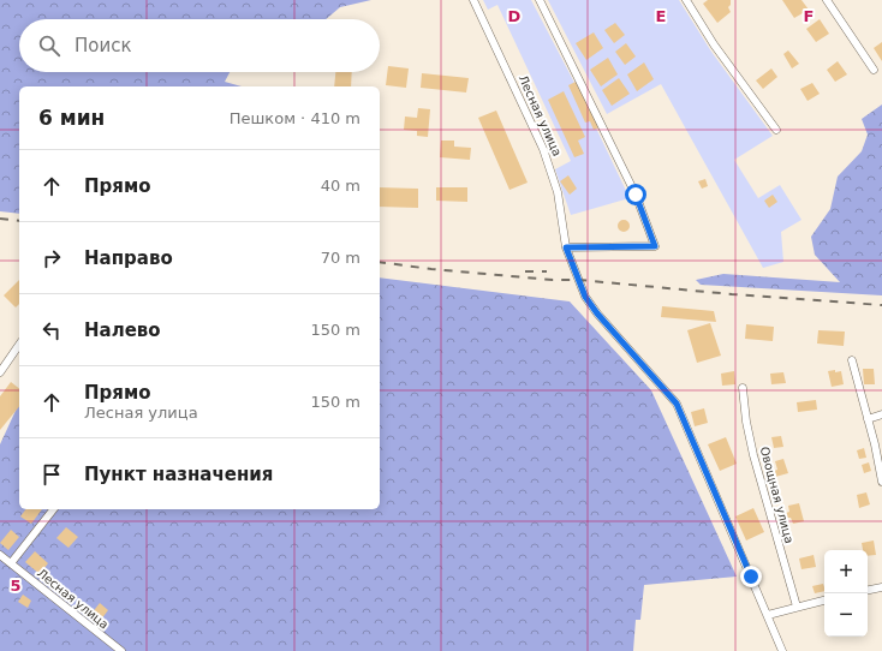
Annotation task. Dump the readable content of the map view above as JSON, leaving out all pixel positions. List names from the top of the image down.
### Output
{
  "streets": {
    "street": ["Лесная улица", "Овощная улица"]
  },
  "page": {
    "search": "Поиск",
    "heading": ["6 мин", "Пешком · 410 m"],
    "list": [
      ["Прямо", "40 m"],
      ["Направо", "70 m"],
      ["Налево", "150 m"],
      ["Прямо", "Лесная улица", "150 m"],
      "Пункт назначения"
    ],
    "map_buttons": ["+", "−"]
  },
  "grid": {
    "columns": ["D", "E", "F"],
    "rows": ["5"]
  }
}
